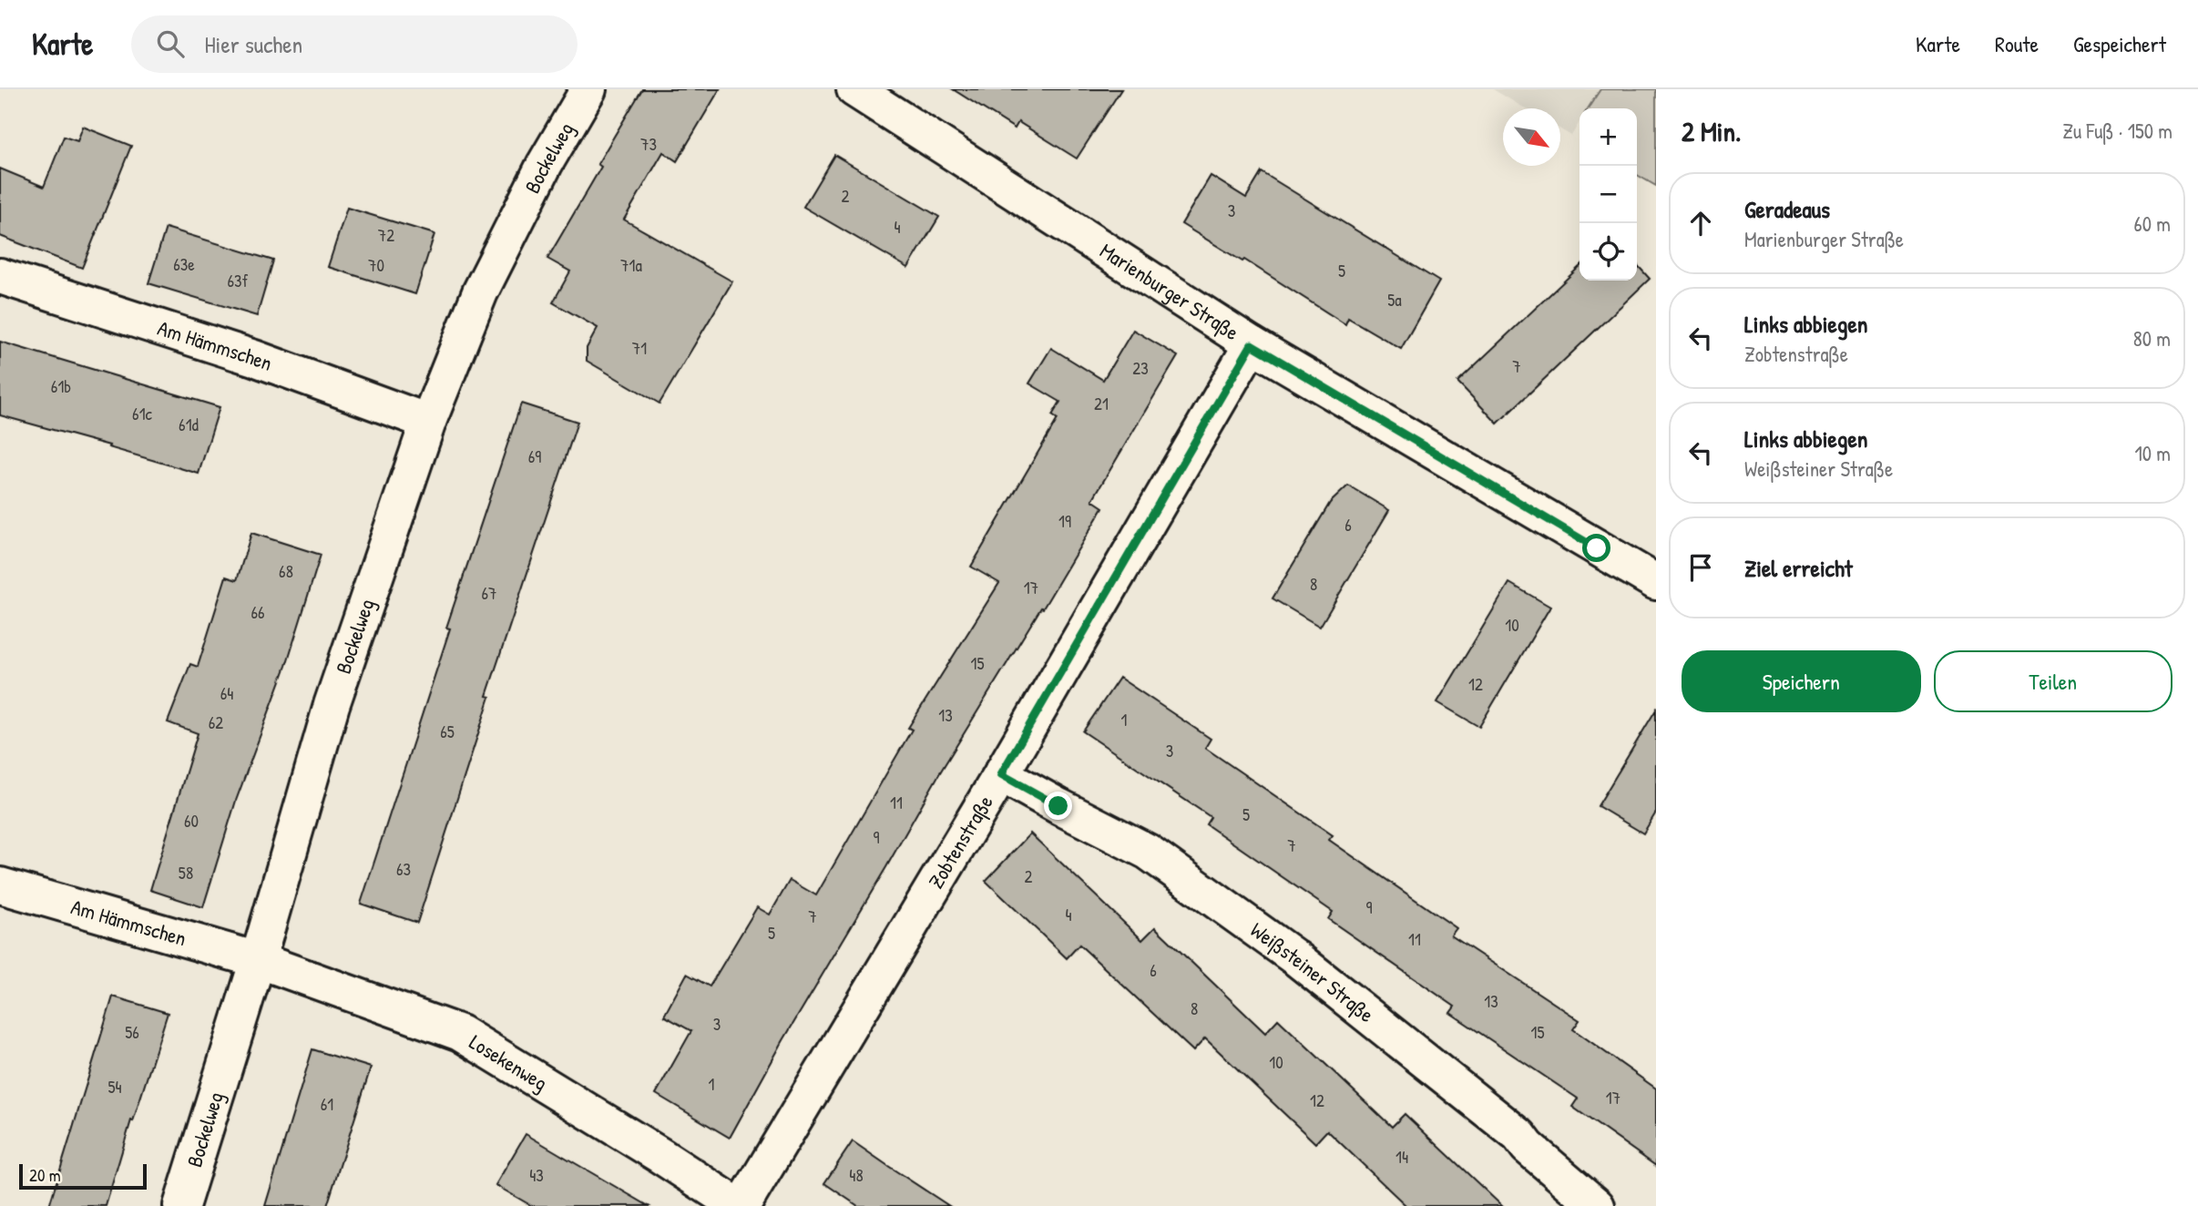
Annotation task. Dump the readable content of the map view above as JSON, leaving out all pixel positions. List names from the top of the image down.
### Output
{
  "streets": {
    "street": [
      "Bockelweg",
      "Marienburger Straße",
      "Am Hämmschen",
      "Zobtenstraße",
      "Weißsteiner Straße",
      "Losekenweg"
    ]
  },
  "crossings": [
    ["Bockelweg", "Am Hämmschen"],
    ["Bockelweg", "Losekenweg"],
    ["Marienburger Straße", "Zobtenstraße"],
    ["Am Hämmschen", "Losekenweg"],
    ["Zobtenstraße", "Weißsteiner Straße"],
    ["Zobtenstraße", "Losekenweg"]
  ],
  "house_numbers": [
    "73",
    "2",
    "3",
    "4",
    "72",
    "63e",
    "70",
    "71a",
    "5",
    "63f",
    "5a",
    "71",
    "7",
    "23",
    "61b",
    "21",
    "61c",
    "61d",
    "69",
    "19",
    "6",
    "68",
    "8",
    "17",
    "67",
    "66",
    "10",
    "15",
    "12",
    "64",
    "13",
    "1",
    "62",
    "65",
    "3",
    "11",
    "5",
    "60",
    "9",
    "7",
    "63",
    "58",
    "2",
    "9",
    "4",
    "7",
    "5",
    "11",
    "6",
    "13",
    "8",
    "3",
    "56",
    "15",
    "10",
    "1",
    "54",
    "17",
    "12",
    "61",
    "14",
    "43",
    "48"
  ],
  "scale_bar": "20 m",
  "north": "bottom right",
  "page": {
    "header": "Karte",
    "search": "Hier suchen",
    "nav": ["Karte", "Route", "Gespeichert"],
    "heading": ["2 Min.", "Zu Fuß · 150 m"],
    "map_buttons": ["+", "−"],
    "list": [
      ["Geradeaus", "Marienburger Straße", "60 m"],
      ["Links abbiegen", "Zobtenstraße", "80 m"],
      ["Links abbiegen", "Weißsteiner Straße", "10 m"],
      "Ziel erreicht"
    ],
    "buttons": ["Speichern", "Teilen"],
    "scale": "20 m"
  }
}
